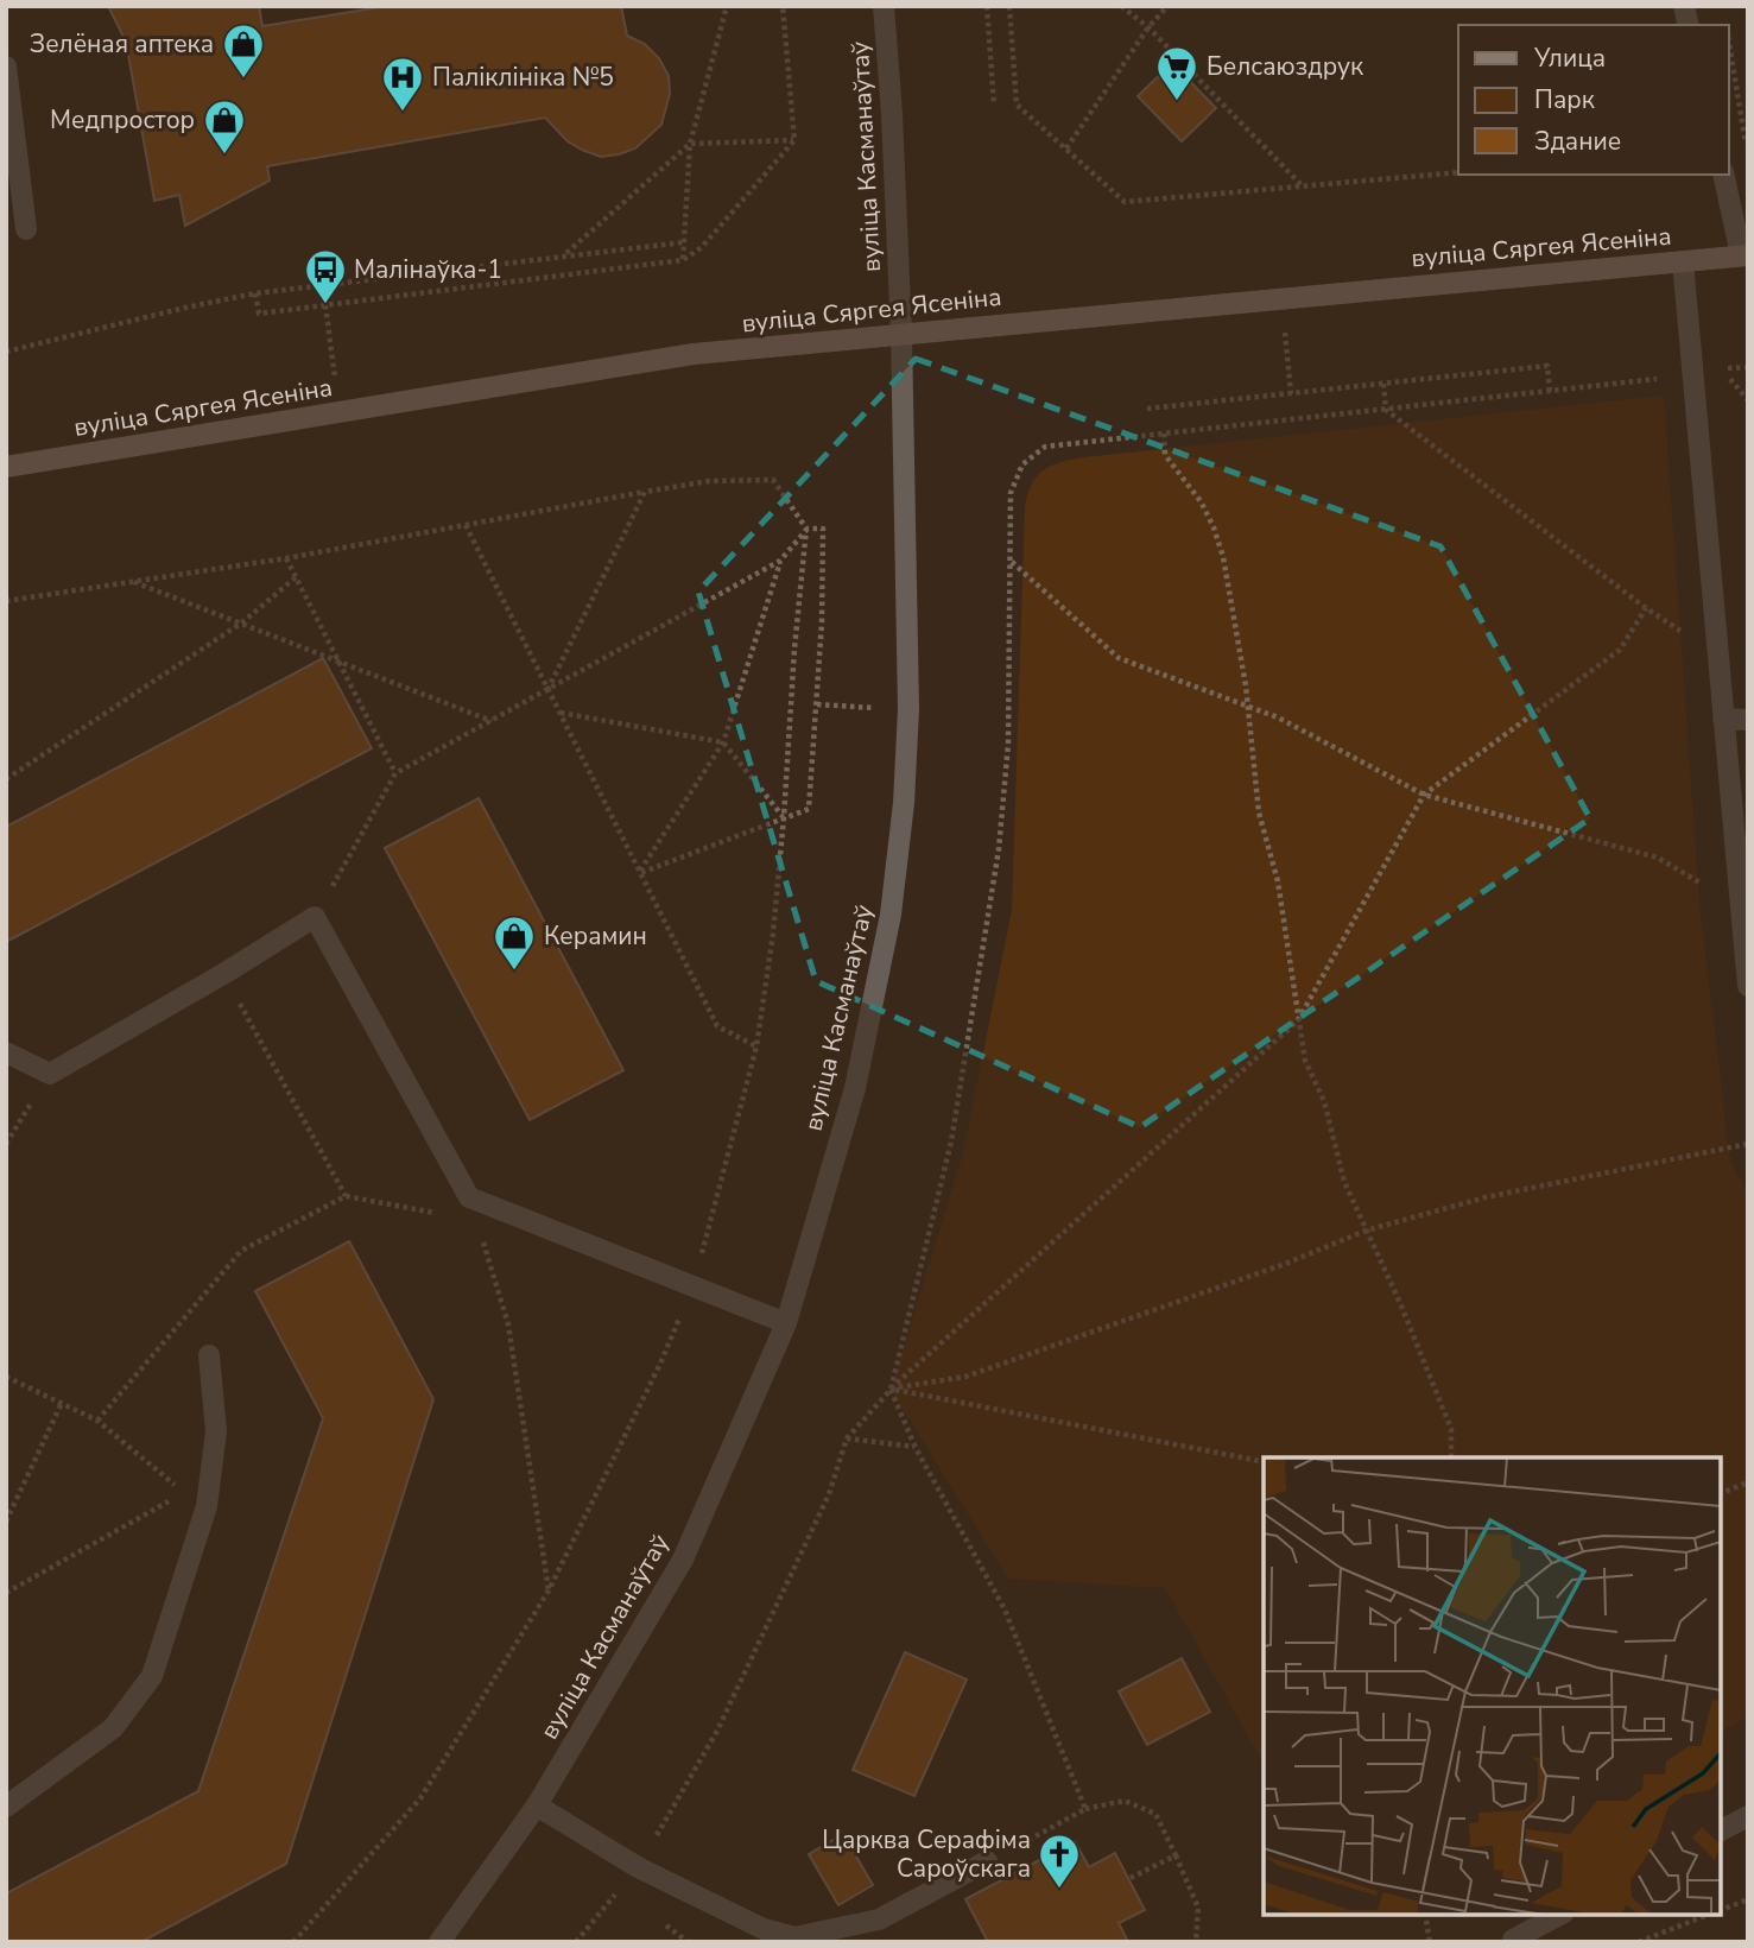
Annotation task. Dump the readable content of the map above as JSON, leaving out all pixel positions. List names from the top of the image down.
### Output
{
  "streets": {
    "main road": ["вуліца Сяргея Ясеніна"],
    "street": ["вуліца Касманаўтаў"]
  },
  "crossings": [
    ["вуліца Касманаўтаў", "вуліца Сяргея Ясеніна"]
  ],
  "places": {
    "shop": ["Зелёная аптека", "Медпростор", "Керамин"],
    "supermarket": ["Белсаюздрук"],
    "hospital": ["Паліклініка №5"],
    "bus stop": ["Малінаўка-1"],
    "church": ["Царква Серафіма Сароўскага"]
  },
  "legend": ["Улица", "Парк", "Здание"]
}
